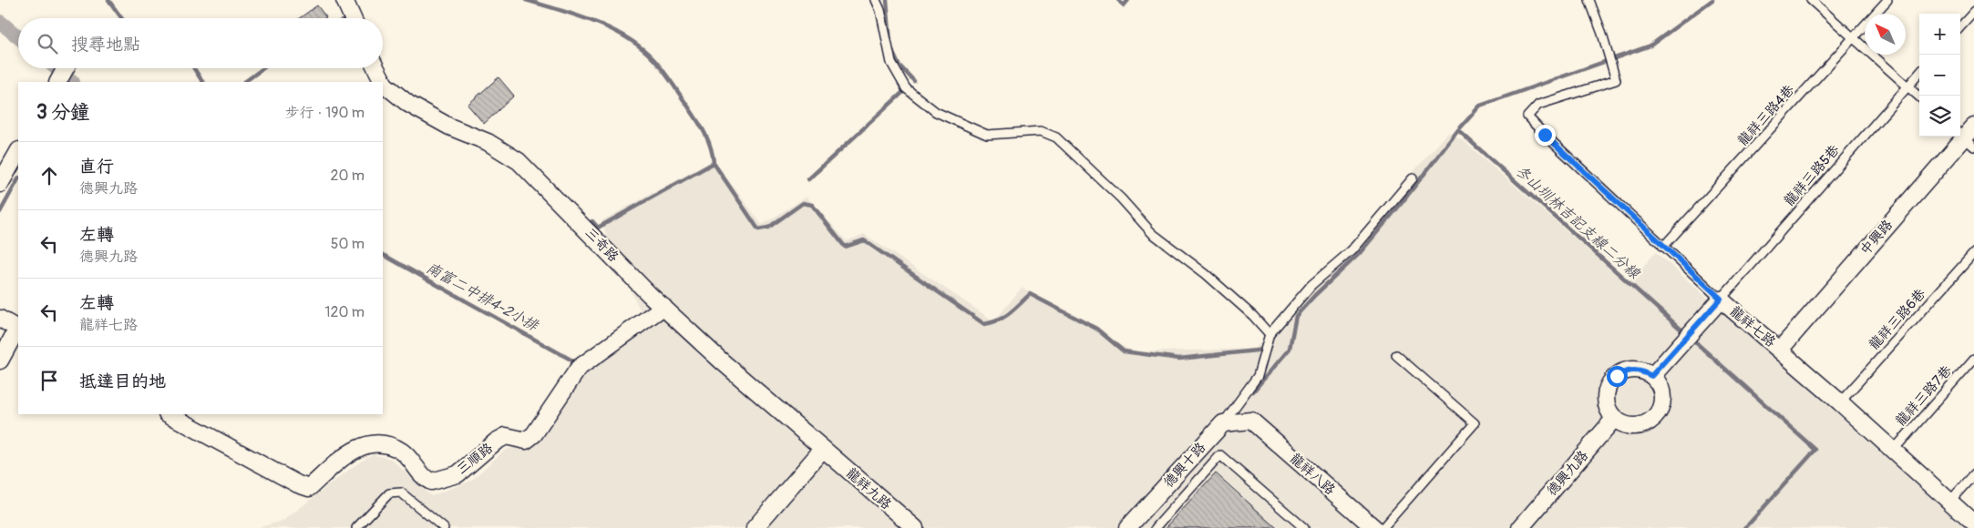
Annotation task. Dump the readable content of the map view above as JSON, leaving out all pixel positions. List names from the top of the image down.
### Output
{
  "streets": {
    "street": [
      "中興路",
      "三奇路",
      "龍祥七路",
      "三順路",
      "德興十路",
      "德興九路",
      "龍祥八路",
      "龍祥九路"
    ],
    "lane": [
      "龍祥三路4巷",
      "龍祥三路5巷",
      "龍祥三路6巷",
      "龍祥三路7巷"
    ]
  },
  "crossings": [
    ["龍祥三路4巷", "龍祥七路"],
    ["龍祥三路5巷", "龍祥七路"],
    ["中興路", "龍祥七路"],
    ["三奇路", "三順路"],
    ["三奇路", "龍祥九路"],
    ["龍祥三路6巷", "龍祥七路"],
    ["龍祥七路", "龍祥三路7巷"],
    ["德興十路", "龍祥八路"]
  ],
  "water": ["冬山圳林吉記支線二分線", "南富二中排4-2小排"],
  "north": "top left",
  "page": {
    "map_buttons": ["+", "−"],
    "search": "搜尋地點",
    "heading": ["3 分鐘", "步行 · 190 m"],
    "list": [
      ["直行", "德興九路", "20 m"],
      ["左轉", "德興九路", "50 m"],
      ["左轉", "龍祥七路", "120 m"],
      "抵達目的地"
    ]
  }
}
